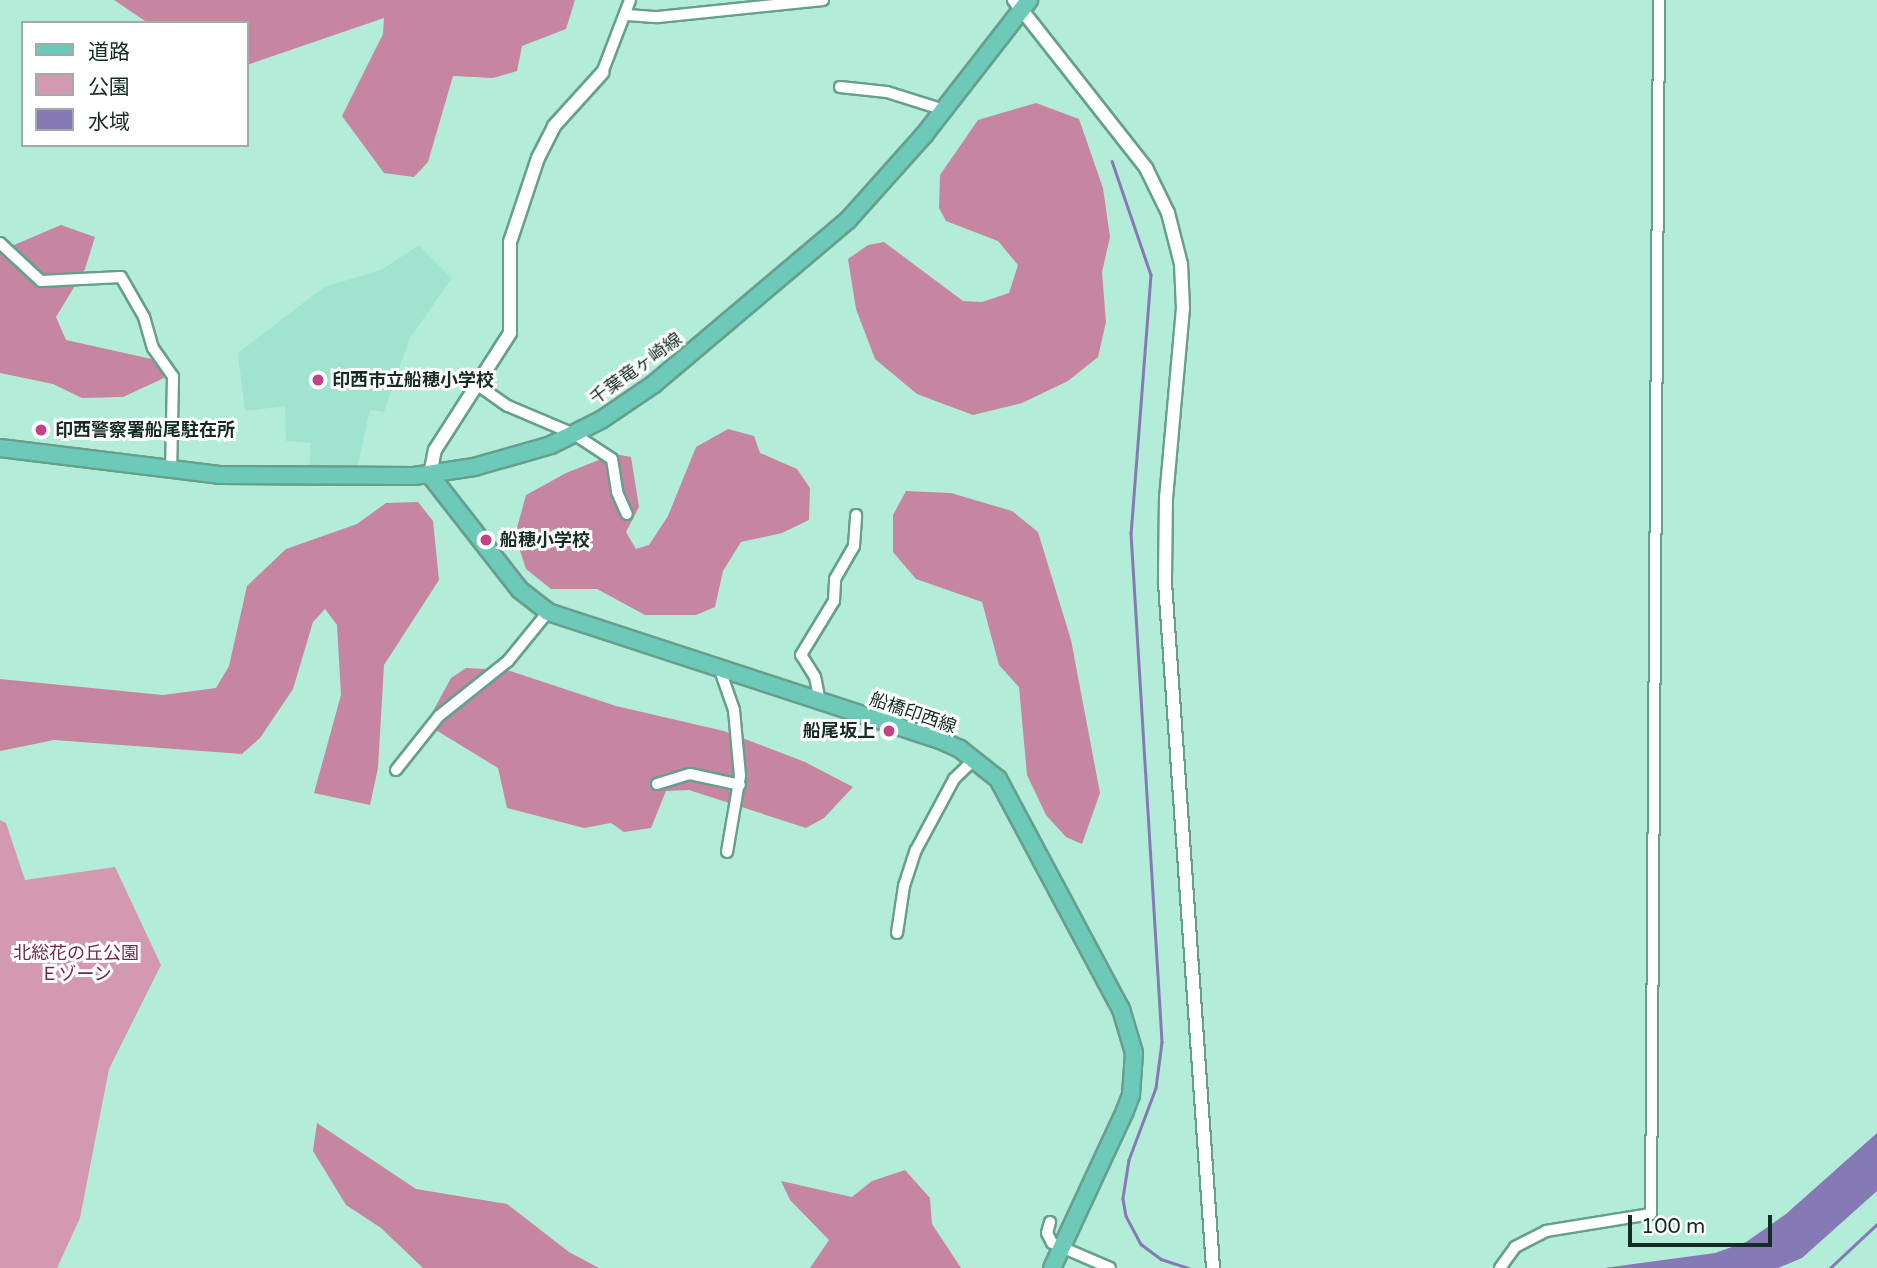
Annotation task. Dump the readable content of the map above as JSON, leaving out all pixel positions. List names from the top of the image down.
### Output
{
  "streets": {
    "main road": ["千葉竜ヶ崎線", "船橋印西線"]
  },
  "crossings": [
    ["千葉竜ヶ崎線", "船橋印西線"]
  ],
  "parks": ["北総花の丘公園 Ｅゾーン"],
  "places": [
    "印西市立船穂小学校",
    "印西警察署船尾駐在所",
    "船穂小学校",
    "船尾坂上"
  ],
  "legend": ["道路", "公園", "水域"],
  "scale_bar": "100 m"
}
